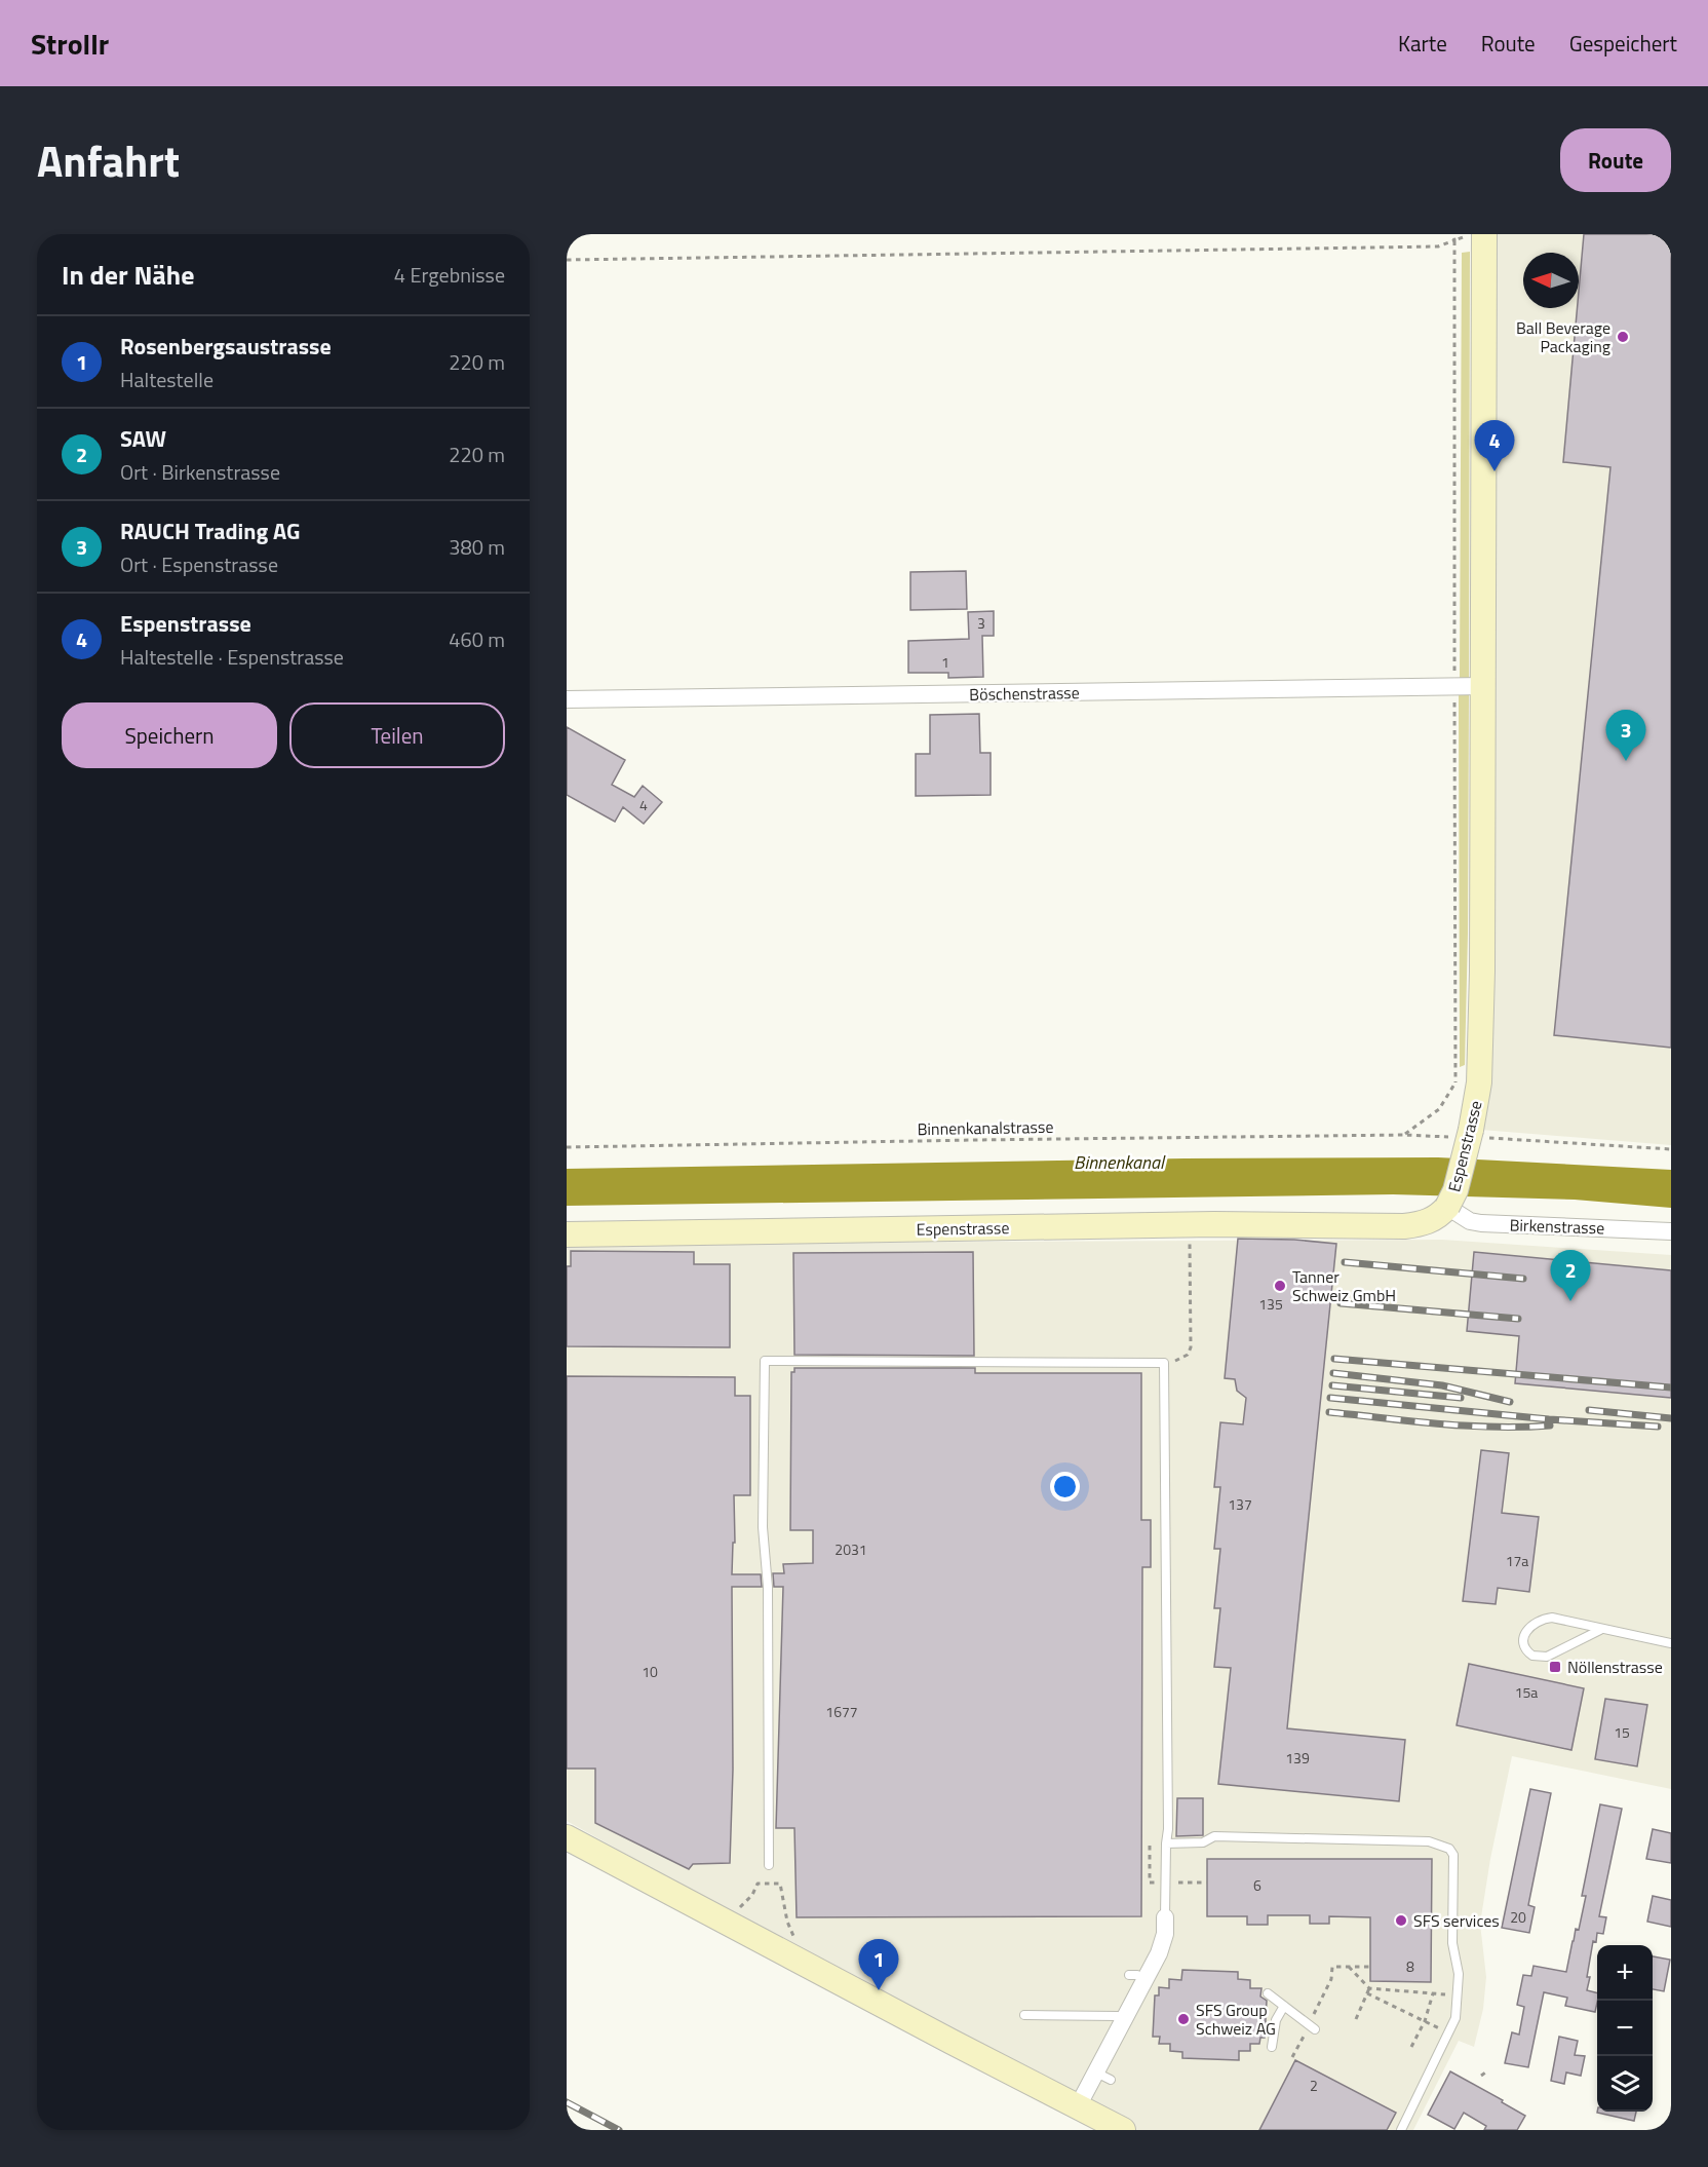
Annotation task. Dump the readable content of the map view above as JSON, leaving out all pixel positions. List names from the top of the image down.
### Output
{
  "streets": {
    "street": ["Böschenstrasse", "Espenstrasse", "Birkenstrasse"],
    "path": ["Binnenkanalstrasse"]
  },
  "crossings": [
    ["Böschenstrasse", "Espenstrasse"],
    ["Binnenkanalstrasse", "Espenstrasse"],
    ["Espenstrasse", "Birkenstrasse"]
  ],
  "water": ["Binnenkanal"],
  "places": {
    "other": [
      "Ball Beverage Packaging",
      "Tanner Schweiz GmbH",
      "SFS services",
      "SFS Group Schweiz AG"
    ],
    "transit": ["Nöllenstrasse"]
  },
  "house_numbers": [
    "3",
    "1",
    "4",
    "135",
    "137",
    "2031",
    "17a",
    "10",
    "15a",
    "1677",
    "15",
    "139",
    "6",
    "20",
    "8",
    "2"
  ],
  "north": "left",
  "page": {
    "header": "Strollr",
    "nav": ["Karte", "Route", "Gespeichert"],
    "title": "Anfahrt",
    "buttons": [
      "Route",
      ["Speichern", "Teilen"]
    ],
    "heading": ["In der Nähe", "4 Ergebnisse"],
    "list": [
      {
        "mark": "1",
        "name": "Rosenbergsaustrasse",
        "note": "Haltestelle",
        "value": "220 m"
      },
      {
        "mark": "2",
        "name": "SAW",
        "note": "Ort · Birkenstrasse",
        "value": "220 m"
      },
      {
        "mark": "3",
        "name": "RAUCH Trading AG",
        "note": "Ort · Espenstrasse",
        "value": "380 m"
      },
      {
        "mark": "4",
        "name": "Espenstrasse",
        "note": "Haltestelle · Espenstrasse",
        "value": "460 m"
      }
    ],
    "pins": [
      "4",
      "3",
      "2",
      "1"
    ],
    "map_buttons": ["+", "−"]
  }
}
